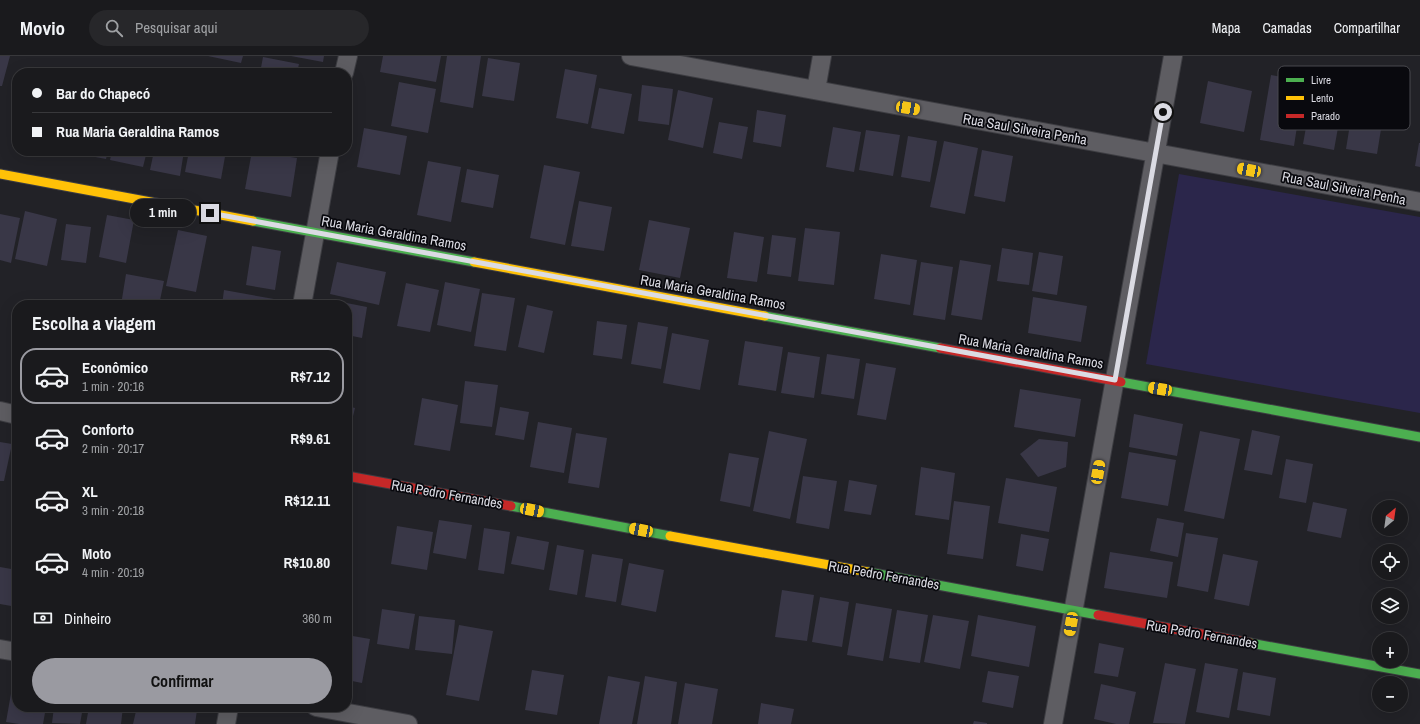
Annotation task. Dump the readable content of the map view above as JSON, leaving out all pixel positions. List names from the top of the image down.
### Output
{
  "streets": {
    "street": ["Rua Saul Silveira Penha", "Rua Maria Geraldina Ramos", "Rua Pedro Fernandes"]
  },
  "legend": ["Livre", "Lento", "Parado"],
  "north": "top right",
  "page": {
    "header": "Movio",
    "search": "Pesquisar aqui",
    "nav": ["Mapa", "Camadas", "Compartilhar"],
    "banner": ["Bar do Chapecó", "Rua Maria Geraldina Ramos"],
    "bubble": "1 min",
    "heading": "Escolha a viagem",
    "list": [
      {
        "name": "Econômico",
        "note": "1 min · 20:16",
        "value": "R$7.12"
      },
      {
        "name": "Conforto",
        "note": "2 min · 20:17",
        "value": "R$9.61"
      },
      {
        "name": "XL",
        "note": "3 min · 20:18",
        "value": "R$12.11"
      },
      {
        "name": "Moto",
        "note": "4 min · 20:19",
        "value": "R$10.80"
      }
    ],
    "map_buttons": ["+", "−"],
    "pay": ["Dinheiro", "360 m"],
    "buttons": "Confirmar"
  }
}
